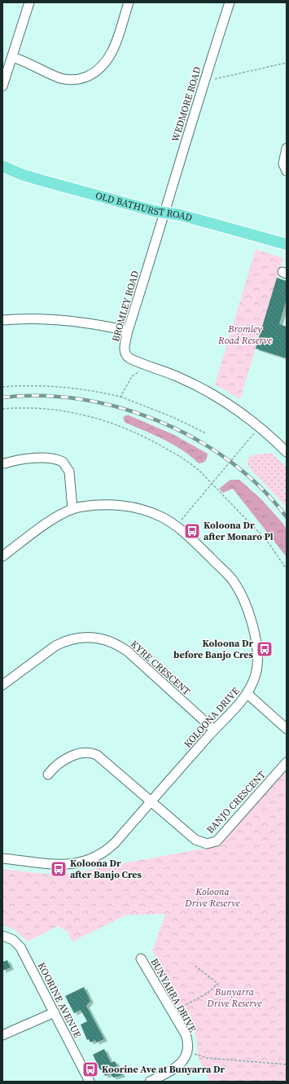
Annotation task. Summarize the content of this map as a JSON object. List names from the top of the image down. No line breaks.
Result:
{"streets":{"main road":["OLD BATHURST ROAD"],"street":["WEDMORE ROAD","BROMLEY ROAD","KYRE CRESCENT","KOLOONA DRIVE","BANJO CRESCENT","BUNYARRA DRIVE","KOORINE AVENUE"]},"crossings":[["WEDMORE ROAD","OLD BATHURST ROAD"],["WEDMORE ROAD","BROMLEY ROAD"],["OLD BATHURST ROAD","BROMLEY ROAD"],["KYRE CRESCENT","KOLOONA DRIVE"],["KOLOONA DRIVE","BANJO CRESCENT"]],"parks":["Bromley Road Reserve","Koloona Drive Reserve","Bunyarra Drive Reserve"],"places":{"bus stop":["Koloona Dr after Monaro Pl","Koloona Dr before Banjo Cres","Koloona Dr after Banjo Cres","Koorine Ave at Bunyarra Dr"]}}
